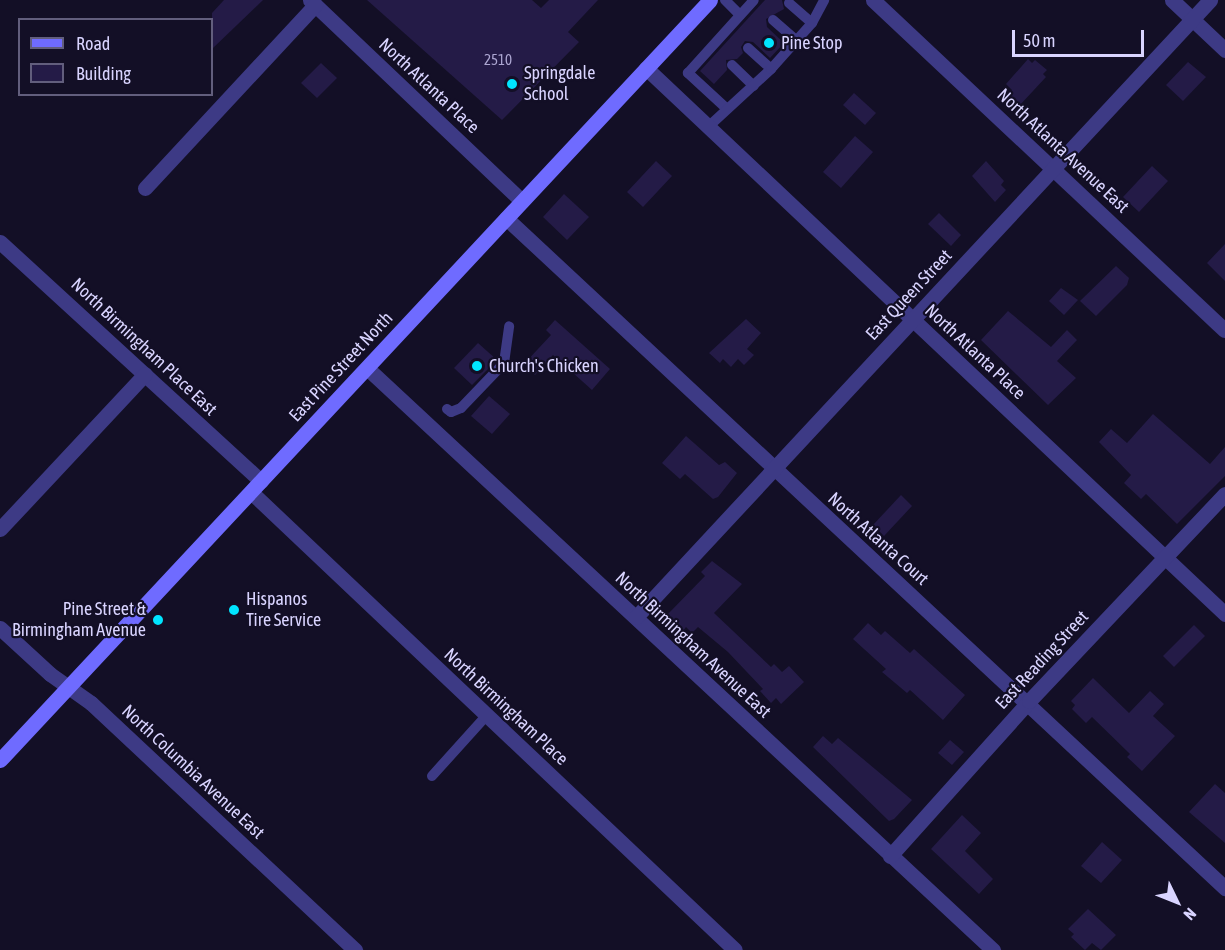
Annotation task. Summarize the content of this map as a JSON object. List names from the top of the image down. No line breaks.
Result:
{"streets":{"main road":["East Pine Street North"],"street":["North Atlanta Place","North Atlanta Avenue East","East Queen Street","North Birmingham Place East","North Atlanta Court","North Birmingham Avenue East","East Reading Street","North Birmingham Place","North Columbia Avenue East"]},"crossings":[["North Atlanta Place","East Queen Street"],["North Atlanta Place","East Pine Street North"],["North Atlanta Place","East Reading Street"],["North Atlanta Avenue East","East Queen Street"],["East Queen Street","North Atlanta Court"],["East Queen Street","North Birmingham Avenue East"],["North Birmingham Place East","East Pine Street North"],["North Birmingham Place East","North Birmingham Place"],["East Pine Street North","North Atlanta Court"],["East Pine Street North","North Birmingham Avenue East"],["East Pine Street North","North Birmingham Place"],["East Pine Street North","North Columbia Avenue East"],["North Atlanta Court","East Reading Street"],["North Birmingham Avenue East","East Reading Street"]],"places":["Pine Stop","Springdale School","Church's Chicken","Hispanos Tire Service","Pine Street & Birmingham Avenue"],"house_numbers":["2510"],"legend":["Road","Building"],"scale_bar":"50 m","north":"bottom right"}
